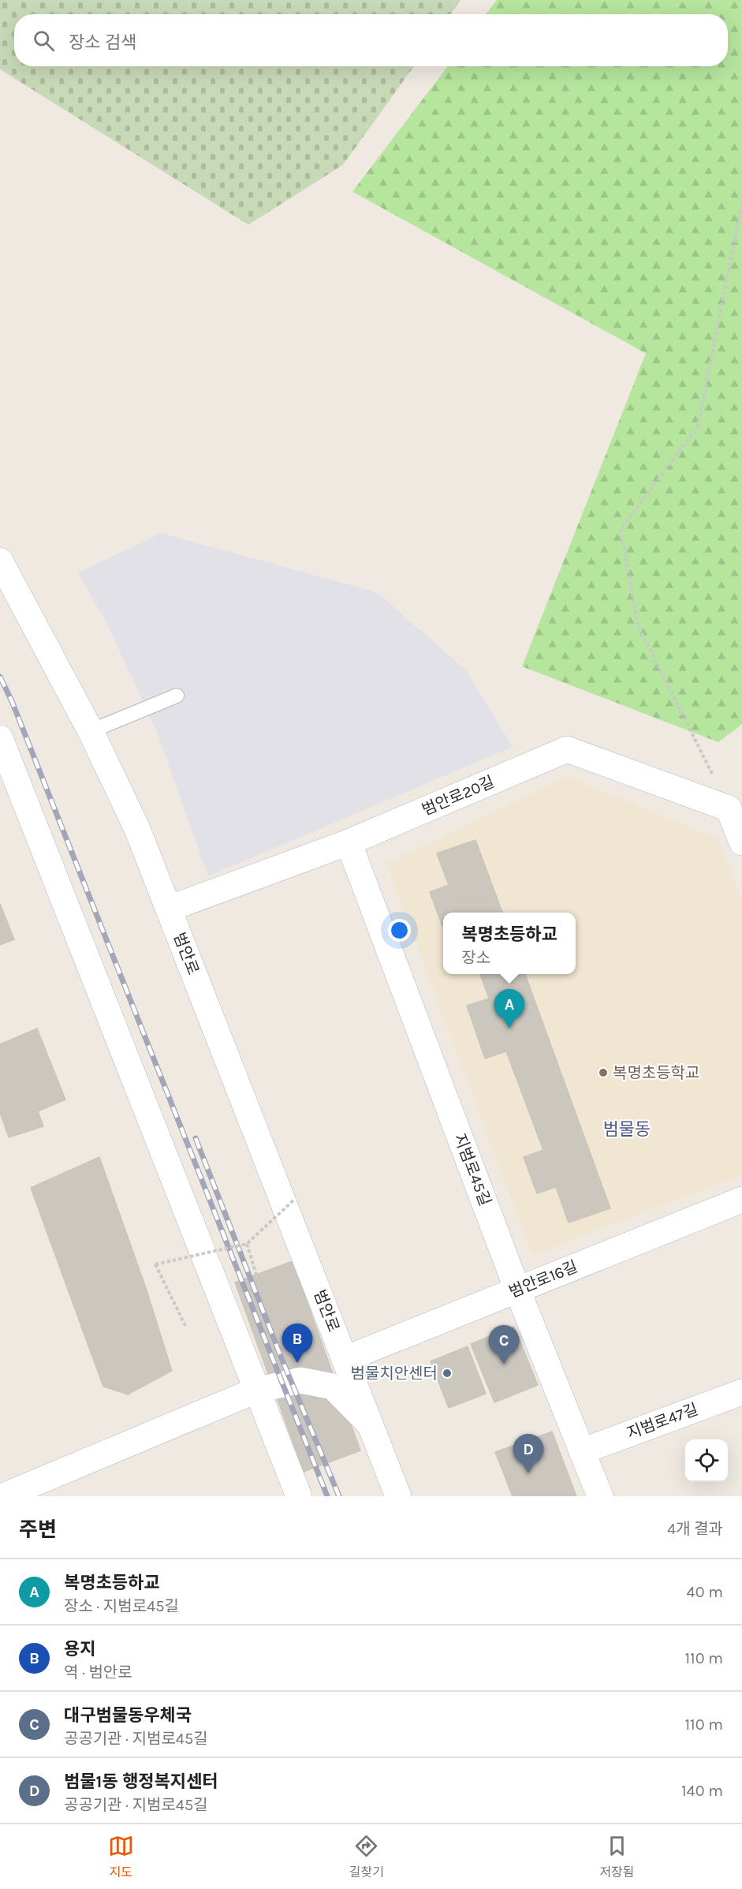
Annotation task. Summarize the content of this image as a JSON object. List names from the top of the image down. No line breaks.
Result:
{"streets":{"street":["범안로20길","범안로","지범로45길","범안로16길","지범로47길"]},"crossings":[["범안로20길","범안로"],["범안로20길","지범로45길"],["범안로","범안로16길"],["지범로45길","범안로16길"],["지범로45길","지범로47길"]],"districts":["범물동"],"places":["복명초등학교","범물치안센터"],"page":{"search":"장소 검색","popup":["복명초등하교","장소"],"pins":["A","B","C","D"],"heading":["주변","4개 결과"],"list":[{"mark":"A","name":"복명초등하교","note":"장소 · 지범로45길","value":"40 m"},{"mark":"B","name":"용지","note":"역 · 범안로","value":"110 m"},{"mark":"C","name":"대구범물동우체국","note":"공공기관 · 지범로45길","value":"110 m"},{"mark":"D","name":"범물1동 행정복지센터","note":"공공기관 · 지범로45길","value":"140 m"}],"nav":["지도","길찾기","저장됨"]}}
